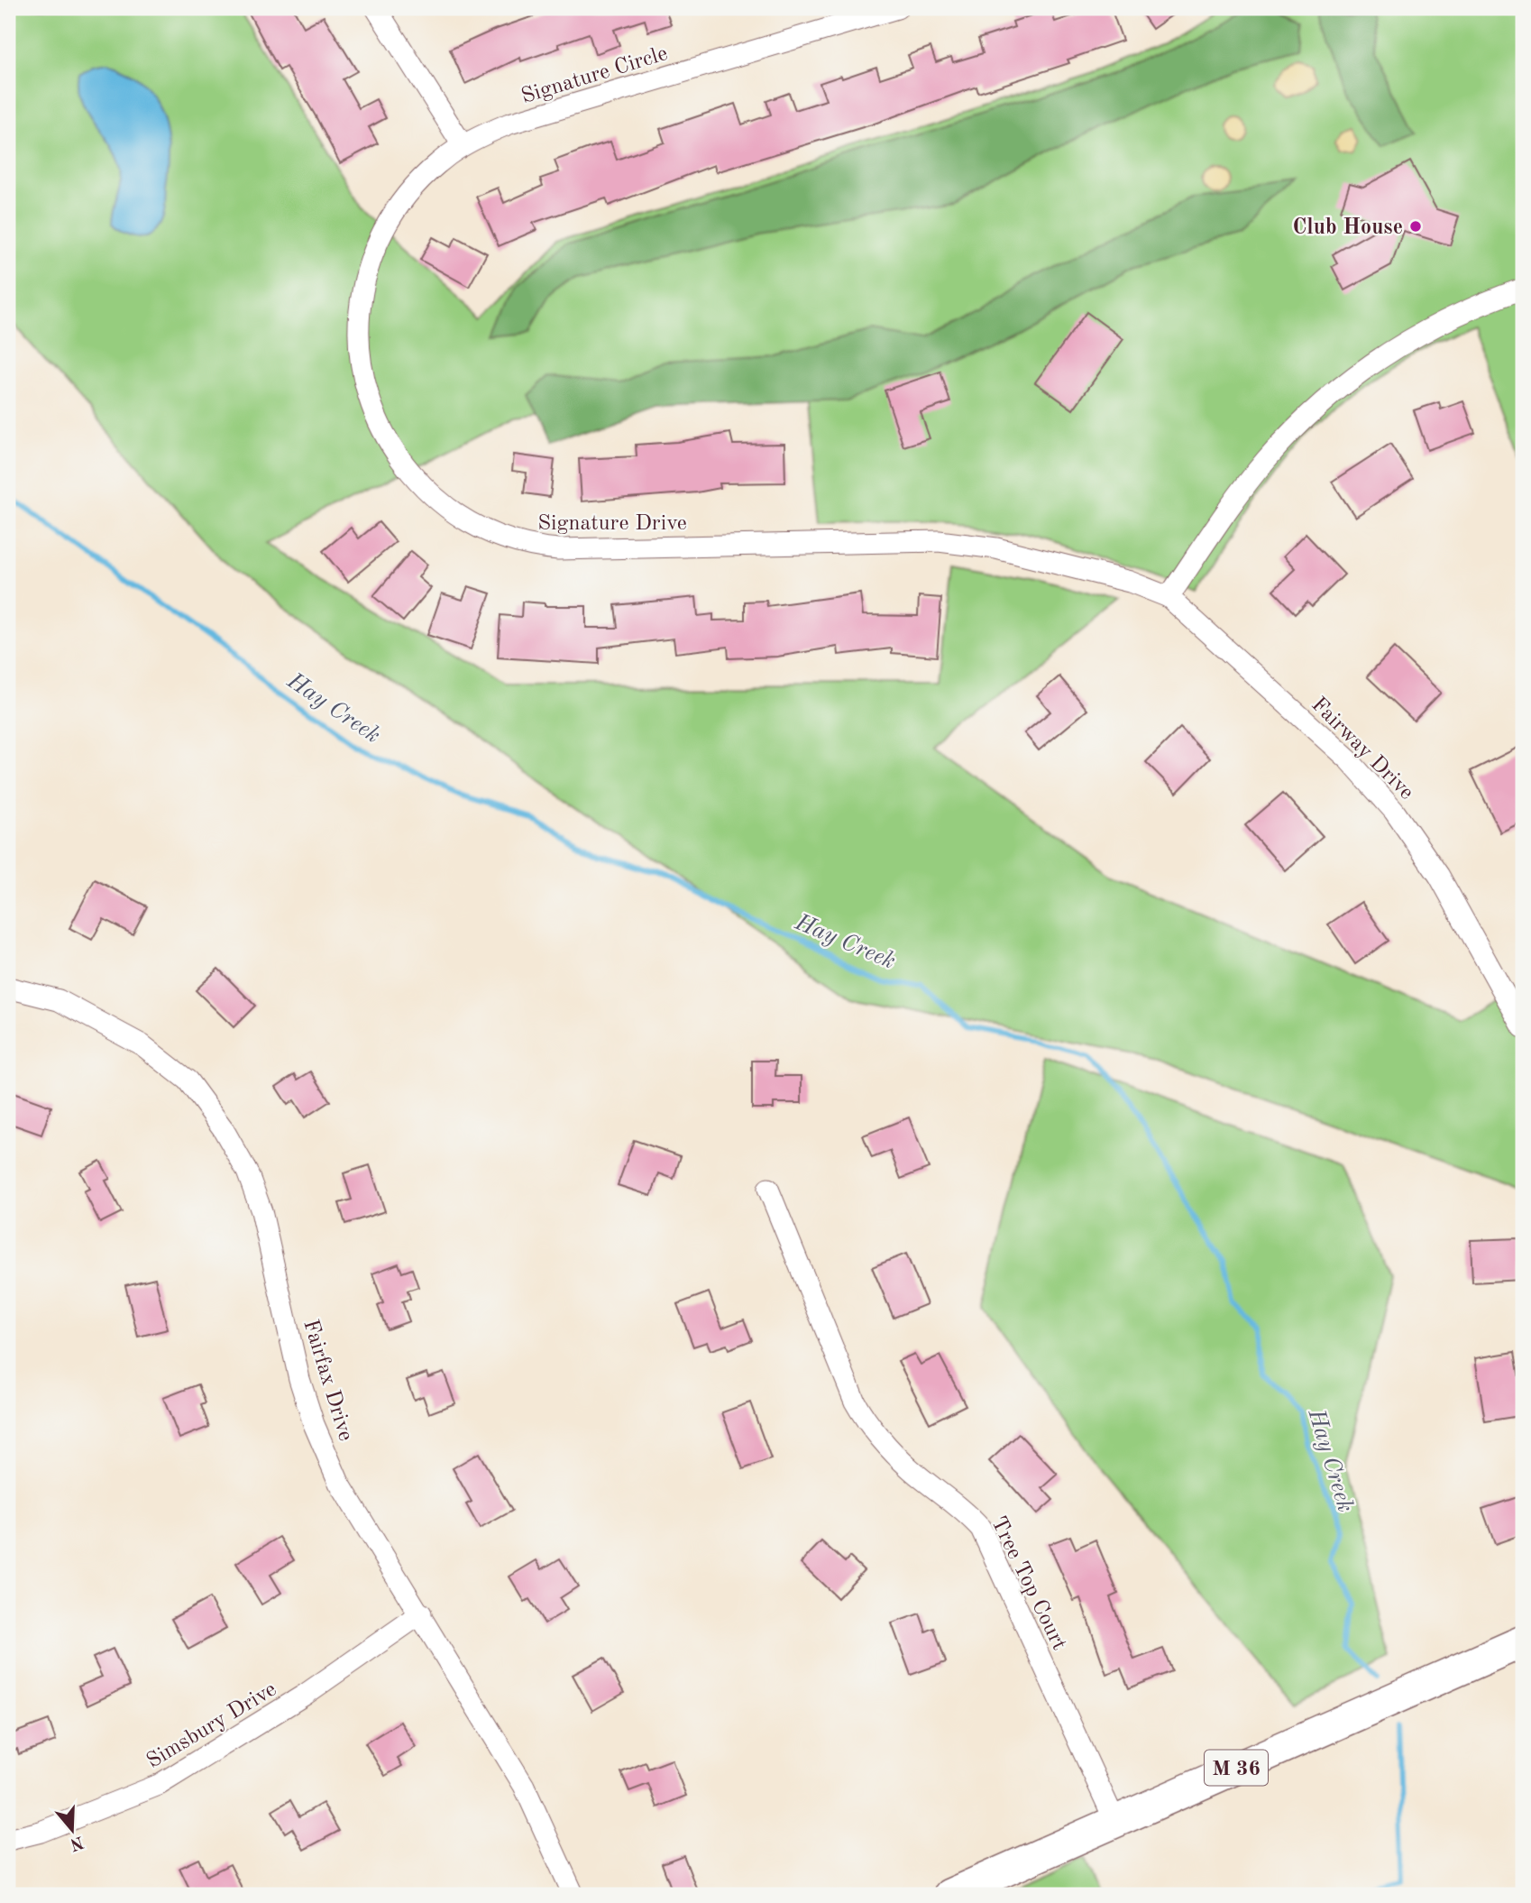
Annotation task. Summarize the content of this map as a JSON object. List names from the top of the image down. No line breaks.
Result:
{"streets":{"main road":["M 36"],"street":["Signature Circle","Signature Drive","Fairway Drive","Fairfax Drive","Tree Top Court","Simsbury Drive"]},"crossings":[["Signature Circle","Signature Drive"],["Signature Drive","Fairway Drive"],["Fairfax Drive","Simsbury Drive"],["Tree Top Court","M 36"]],"water":["Hay Creek"],"places":["Club House"],"north":"bottom"}
